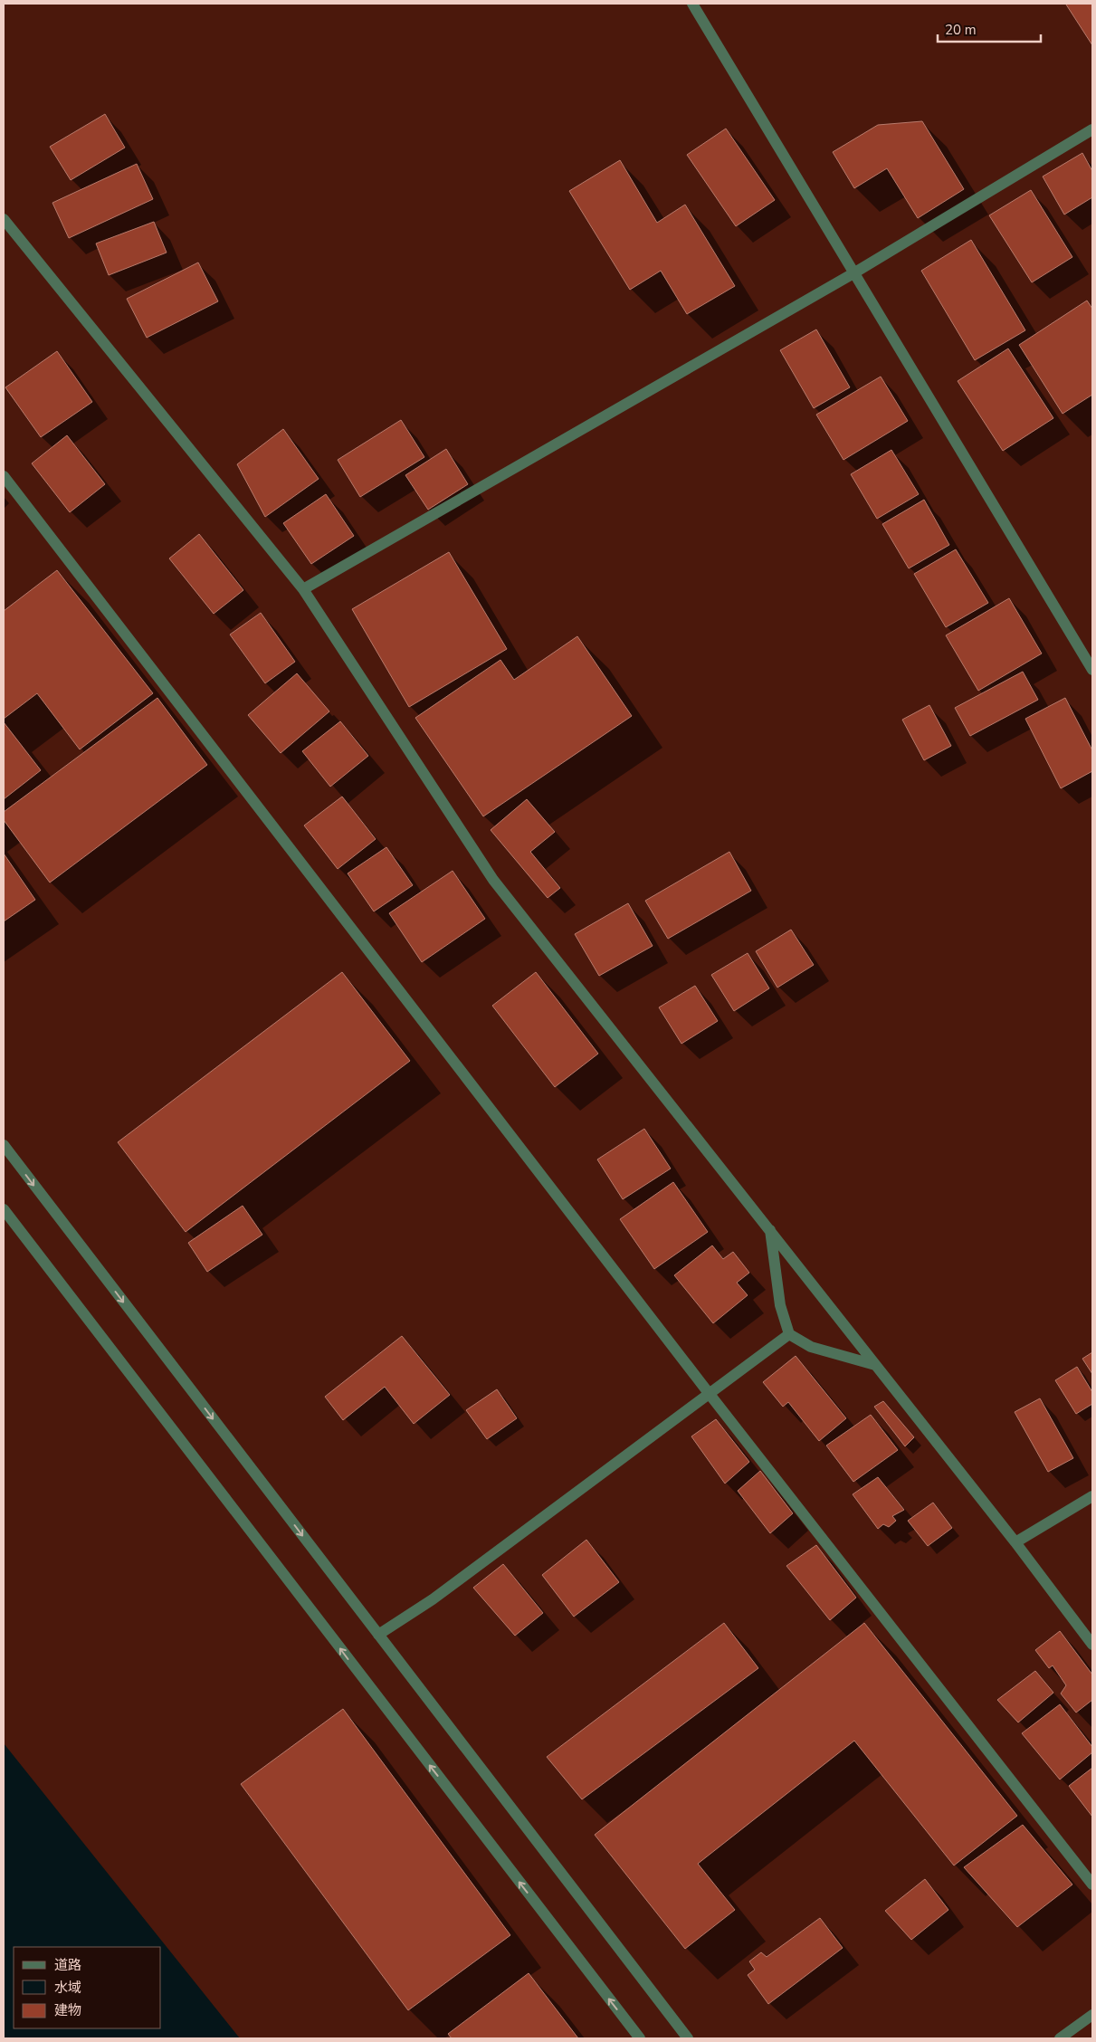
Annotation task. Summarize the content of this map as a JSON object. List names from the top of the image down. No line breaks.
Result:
{"legend":["道路","水域","建物"],"scale_bar":"20 m"}
